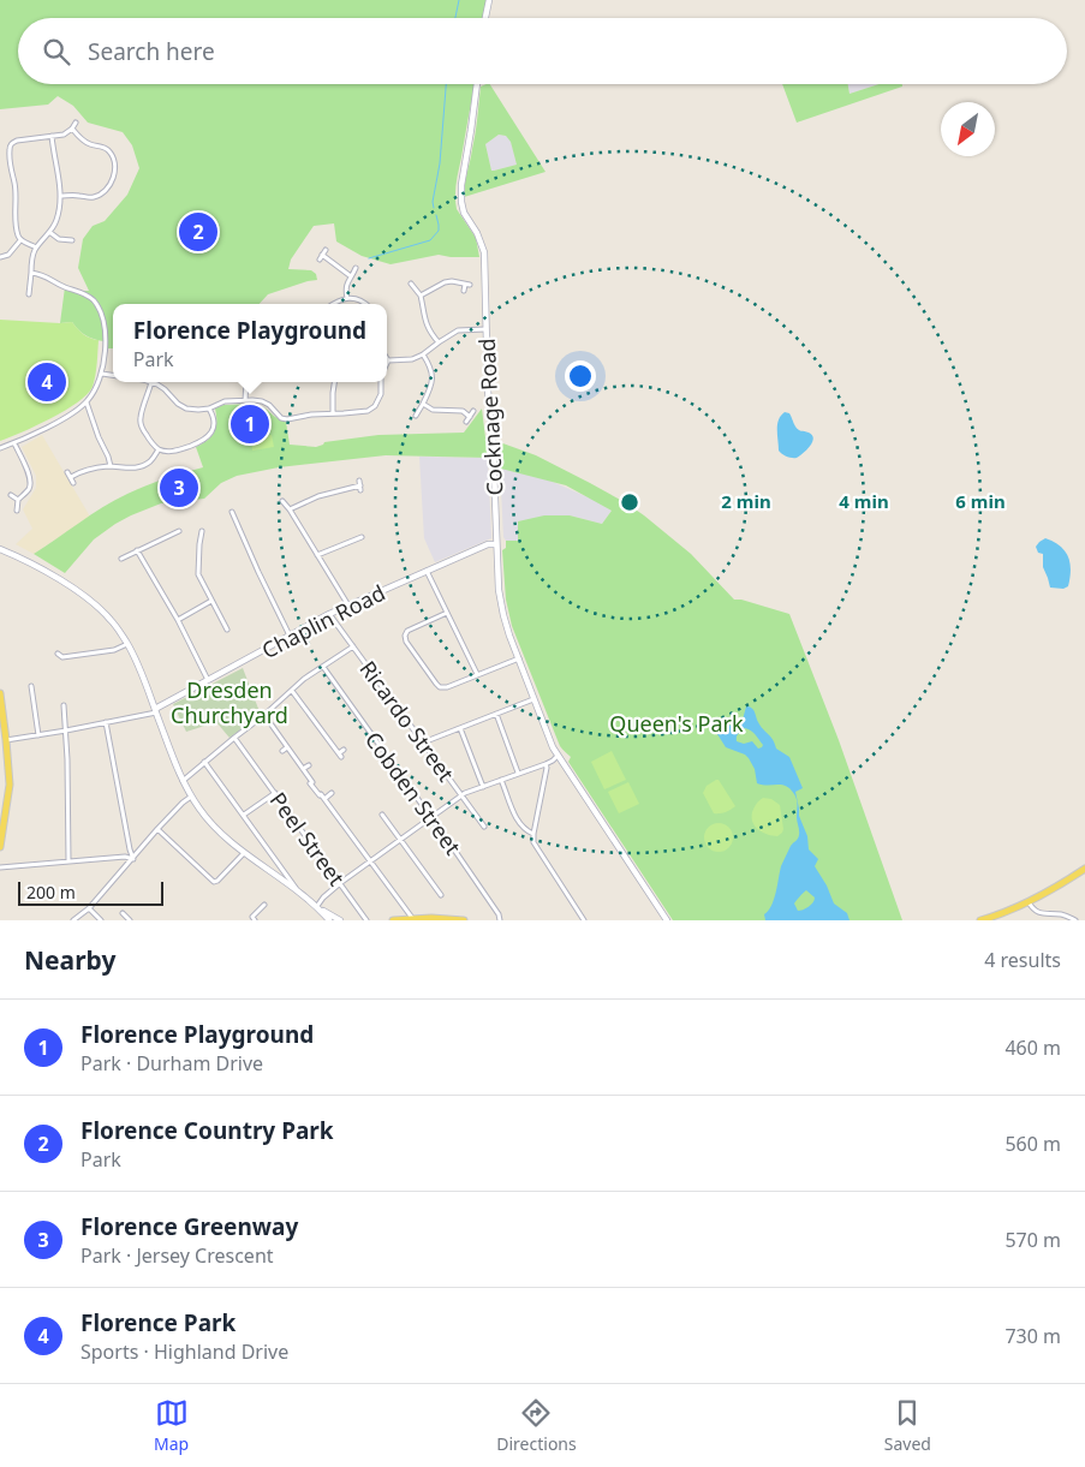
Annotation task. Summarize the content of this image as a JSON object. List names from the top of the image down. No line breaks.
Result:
{"streets":{"street":["Cocknage Road","Chaplin Road","Ricardo Street","Cobden Street","Peel Street"]},"crossings":[["Cocknage Road","Chaplin Road"],["Chaplin Road","Ricardo Street"]],"parks":["Dresden Churchyard","Queen's Park"],"scale_bar":"200 m","north":"bottom left","page":{"search":"Search here","pins":["2","4","1","3"],"popup":["Florence Playground","Park"],"scale":"200 m","heading":["Nearby","4 results"],"list":[{"mark":"1","name":"Florence Playground","note":"Park · Durham Drive","value":"460 m"},{"mark":"2","name":"Florence Country Park","note":"Park","value":"560 m"},{"mark":"3","name":"Florence Greenway","note":"Park · Jersey Crescent","value":"570 m"},{"mark":"4","name":"Florence Park","note":"Sports · Highland Drive","value":"730 m"}],"nav":["Map","Directions","Saved"]},"rings":["2 min","4 min","6 min"]}
